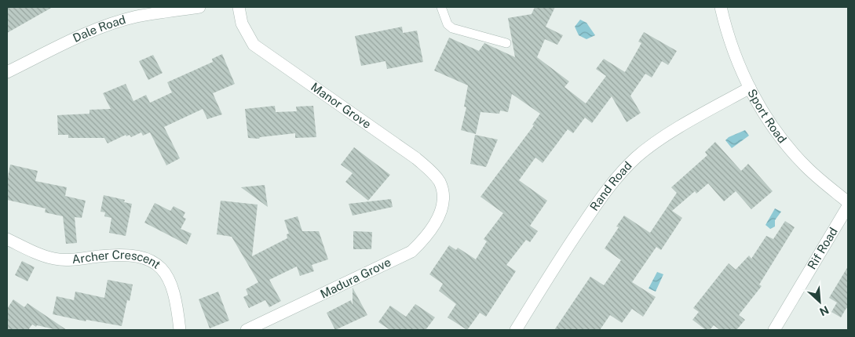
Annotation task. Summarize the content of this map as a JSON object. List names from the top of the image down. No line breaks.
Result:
{"streets":{"street":["Dale Road","Manor Grove","Sport Road","Rand Road","Rif Road","Archer Crescent","Madura Grove"]},"crossings":[["Manor Grove","Madura Grove"],["Sport Road","Rand Road"]],"north":"bottom right"}
